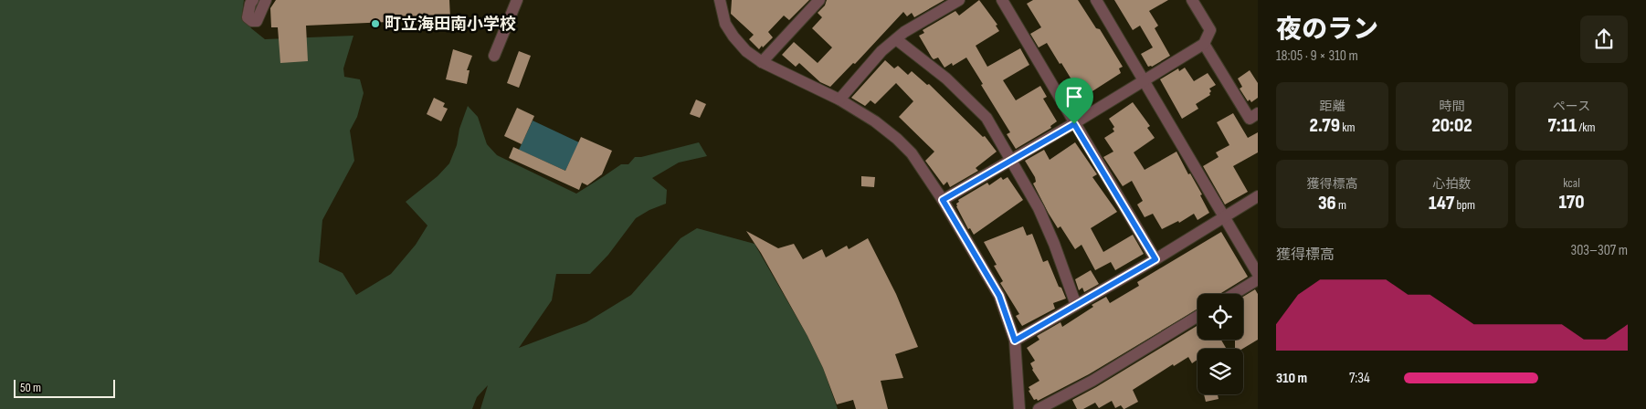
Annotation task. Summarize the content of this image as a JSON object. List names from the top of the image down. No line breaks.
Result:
{"places":["町立海田南小学校"],"scale_bar":"50 m","page":{"heading":["夜のラン","18:05 · 9 × 310 m"],"stats":[["距離","2.79 km"],["時間","20:02"],["ペース","7:11 /km"],["獲得標高","36 m"],["心拍数","147 bpm"],["kcal","170"]],"chart":["獲得標高","303–307 m"],"list":[{"name":"310 m","note":"7:34"}],"scale":"50 m"}}
